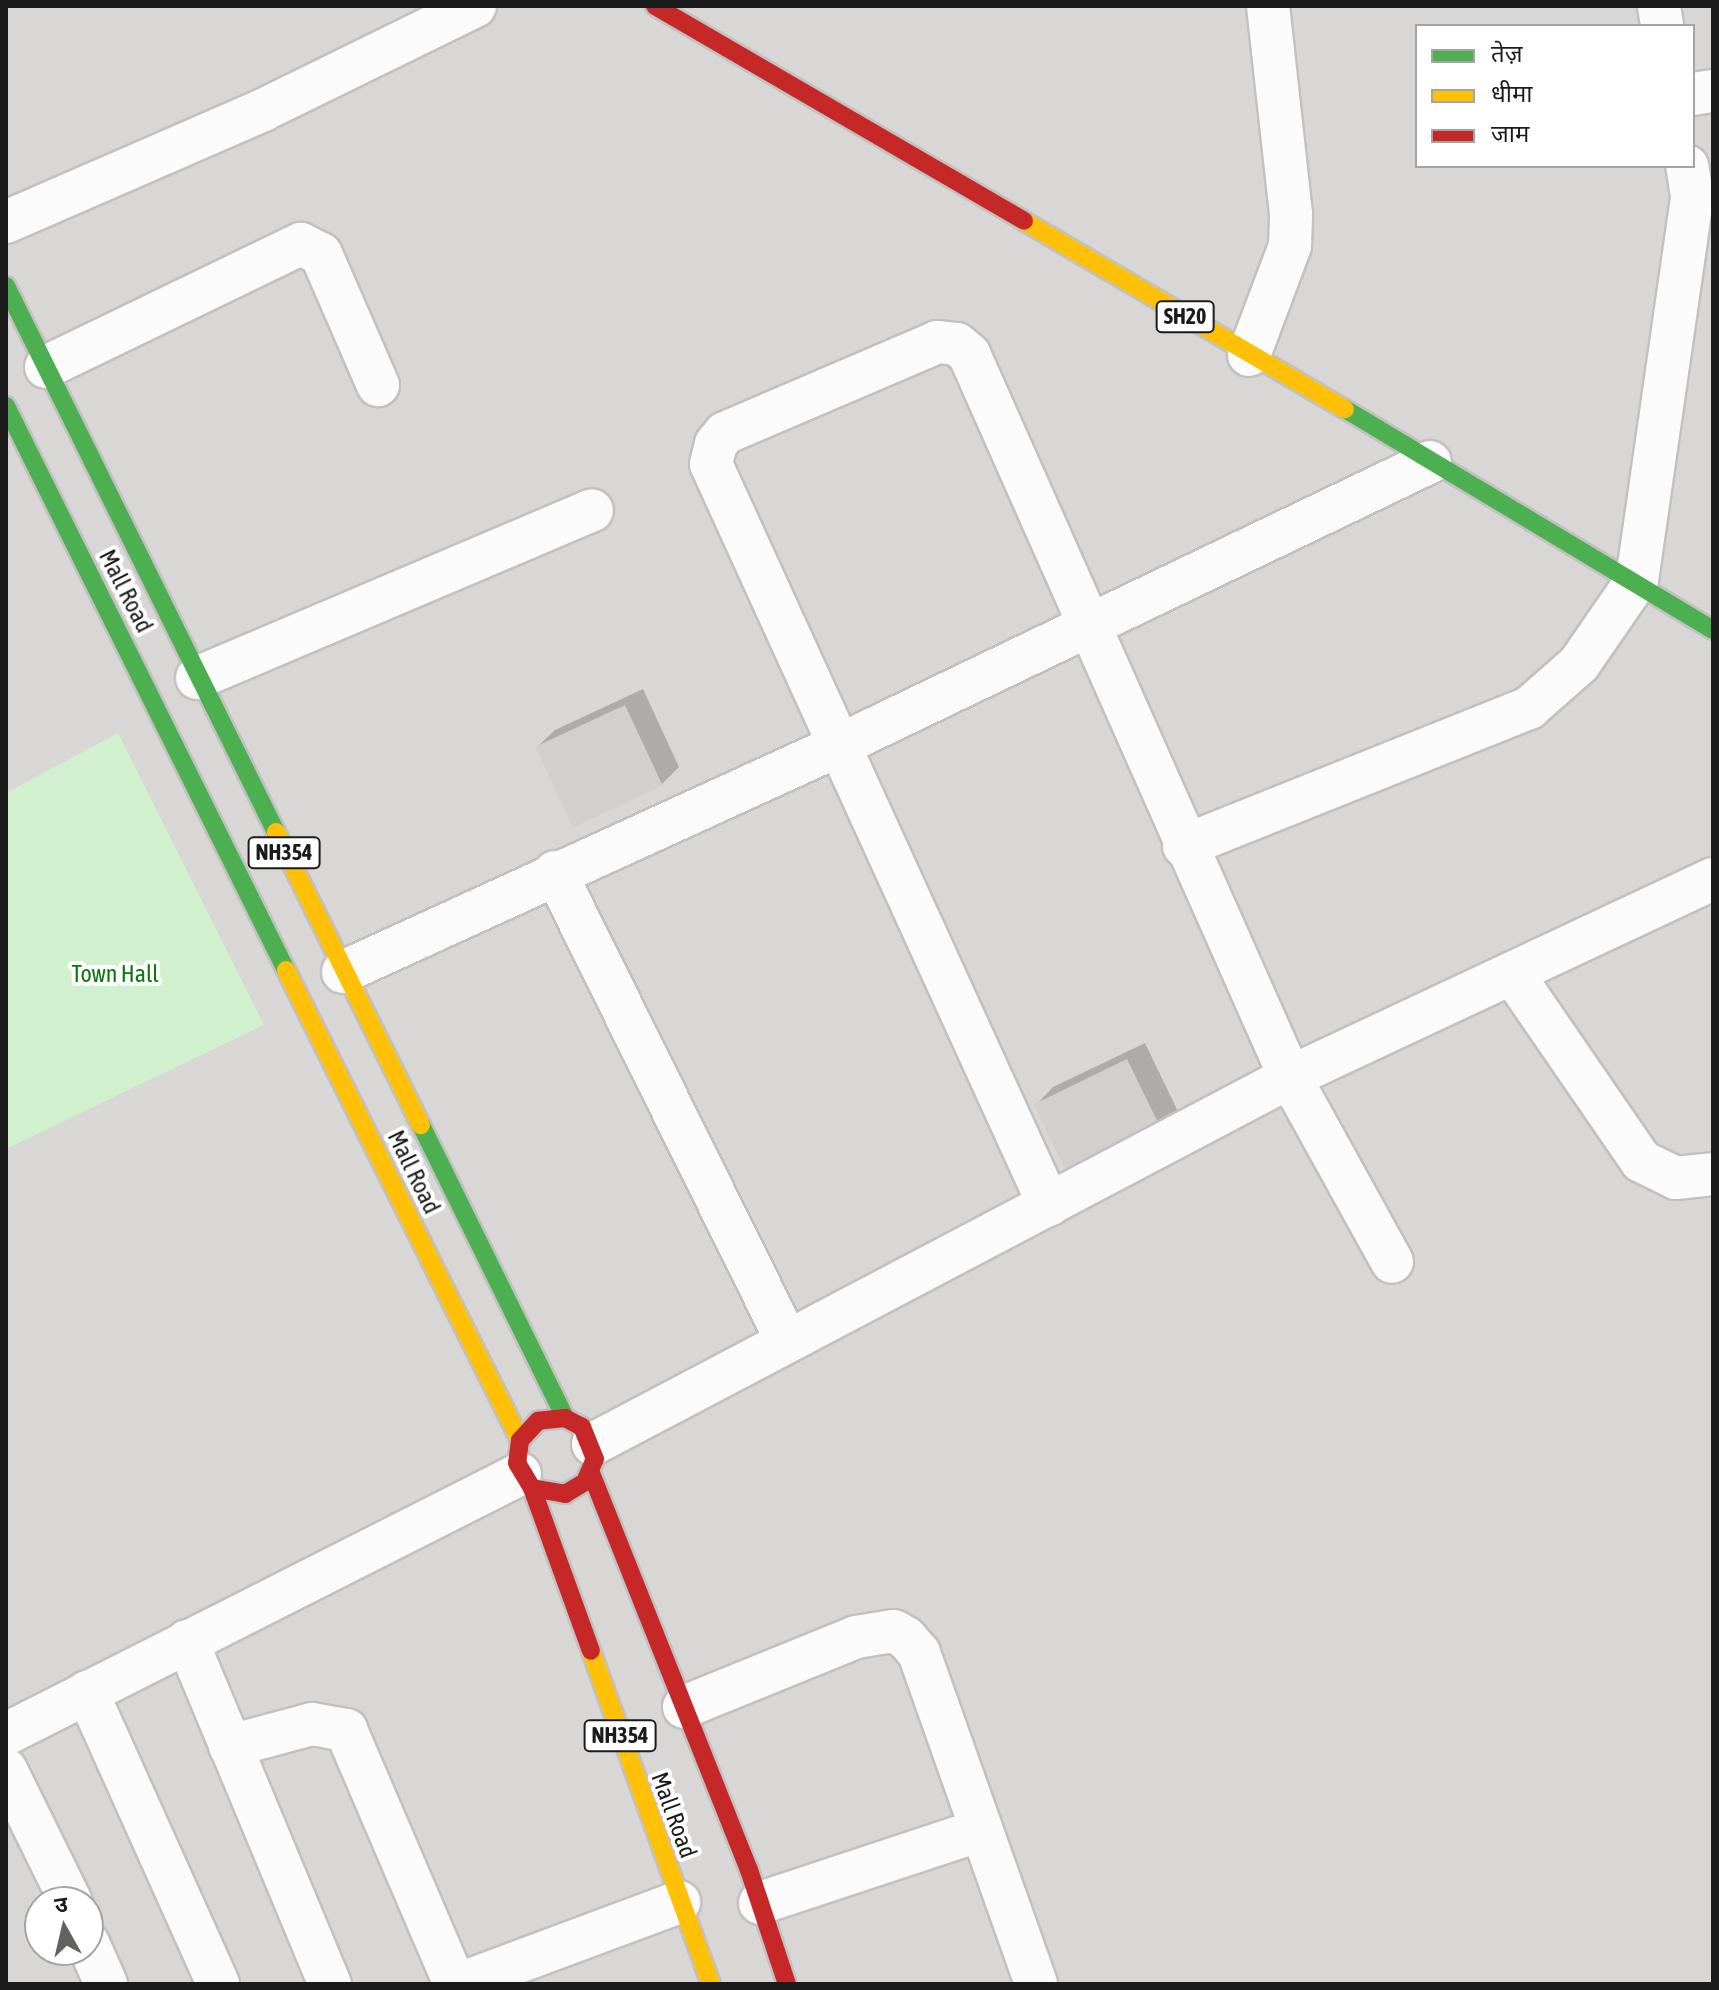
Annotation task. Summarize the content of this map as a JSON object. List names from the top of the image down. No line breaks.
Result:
{"streets":{"main road":["SH20","Mall Road","NH354"]},"parks":["Town Hall"],"legend":["तेज़","धीमा","जाम"],"north":"top"}
